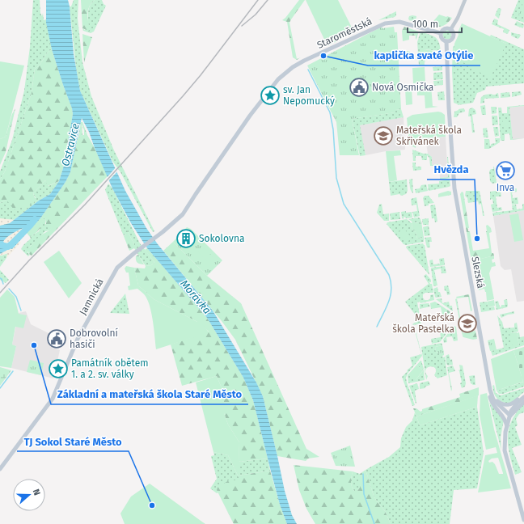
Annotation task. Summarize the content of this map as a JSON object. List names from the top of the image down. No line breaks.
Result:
{"streets":{"main road":["Staroměstská","Slezská","Jamnická"]},"crossings":[["Staroměstská","Slezská"],["Staroměstská","Jamnická"]],"water":["Ostravice","Morávka"],"places":{"other":["kaplička svaté Otýlie","Hvězda","Základní a mateřská škola Staré Město","TJ Sokol Staré Město"],"public building":["Nová Osmička","Dobrovolní hasiči"],"place":["sv. Jan Nepomucký","Památník obětem 1. a 2. sv. války"],"school or university":["Mateřská škola Skřivánek","Mateřská škola Pastelka"],"supermarket":["Inva"],"building":["Sokolovna"]},"scale_bar":"100 m","north":"right"}
